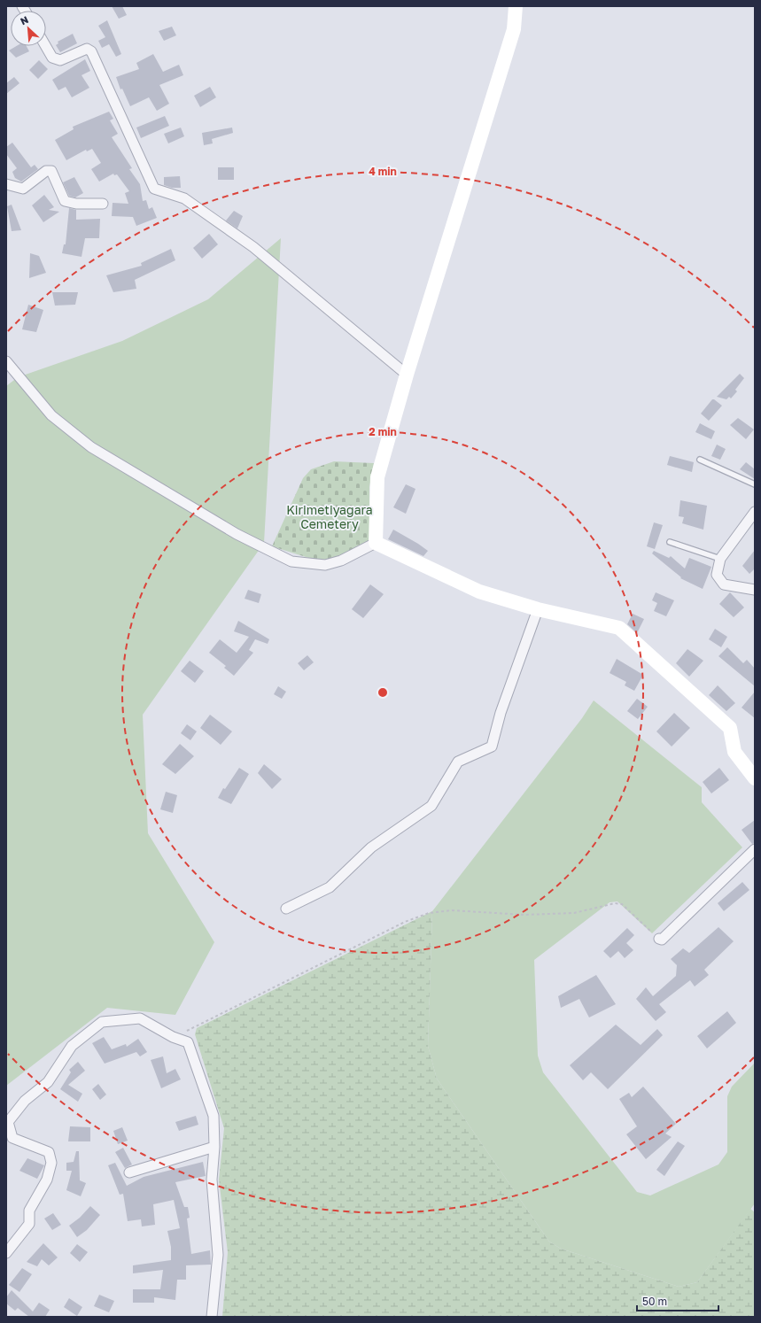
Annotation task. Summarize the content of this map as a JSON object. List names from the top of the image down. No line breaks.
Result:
{"parks":["Kirimetiyagara Cemetery"],"scale_bar":"50 m","north":"top left","rings":["4 min","2 min"]}
